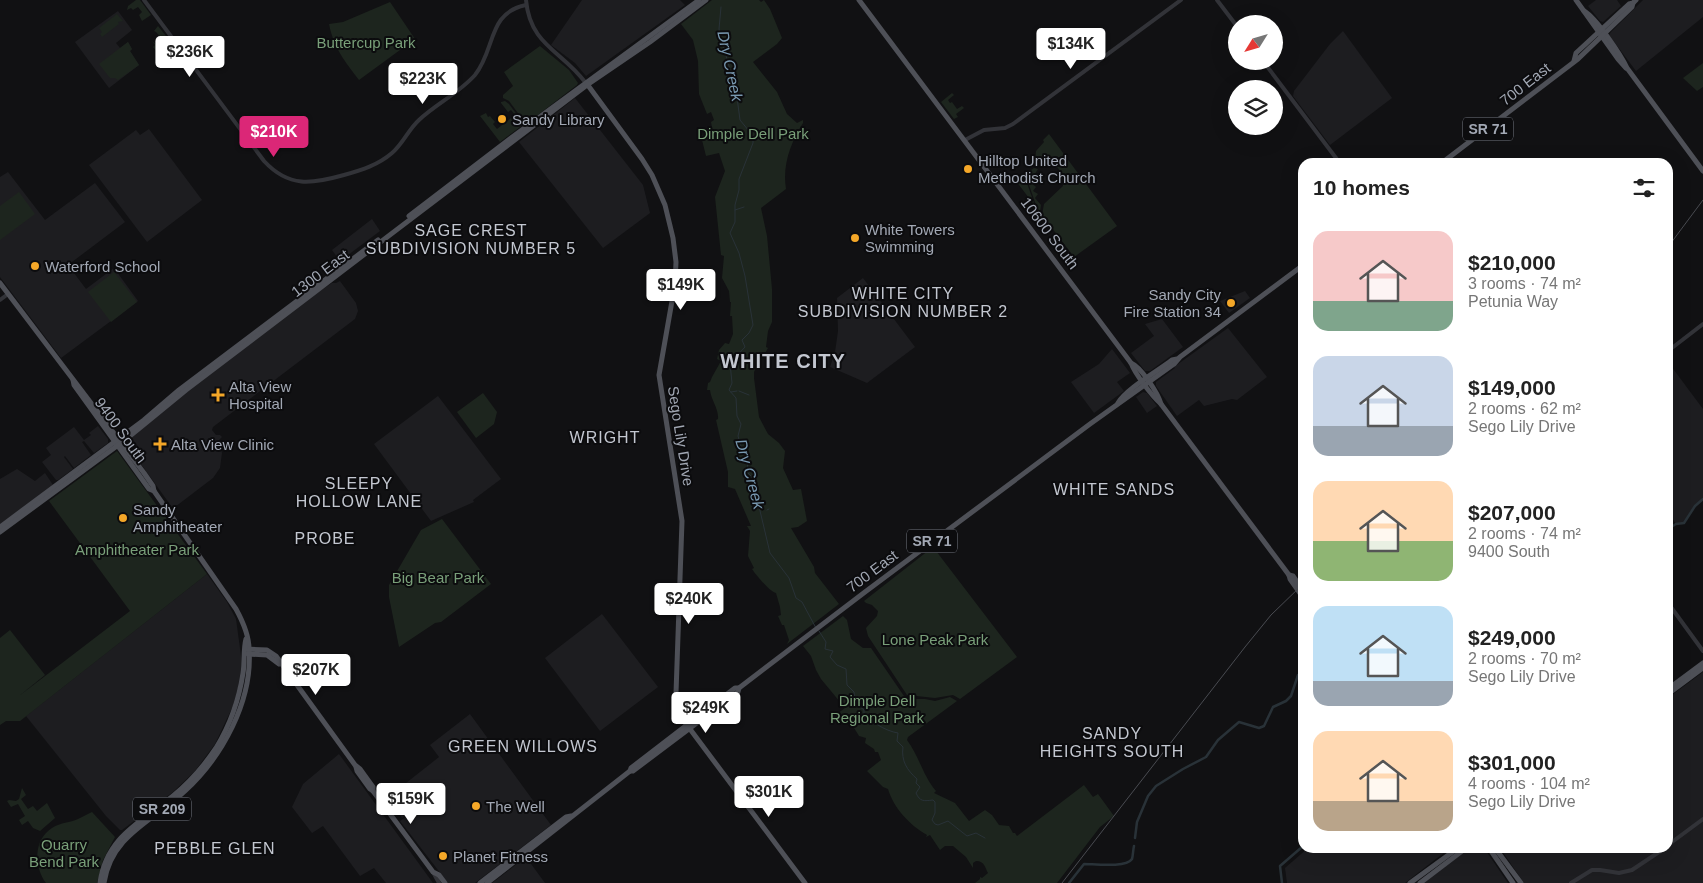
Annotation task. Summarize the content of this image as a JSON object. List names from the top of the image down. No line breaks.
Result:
{"streets":{"main road":["700 East","SR 71","10600 South","1300 East","9400 South","Sego Lily Drive","SR 209"]},"crossings":[["700 East","10600 South"],["700 East","Sego Lily Drive"],["1300 East","9400 South"],["1300 East","Sego Lily Drive"],["9400 South","SR 209"]],"districts":["SAGE CREST SUBDIVISION NUMBER 5","WHITE CITY SUBDIVISION NUMBER 2","WHITE CITY","WRIGHT","SLEEPY HOLLOW LANE","WHITE SANDS","PROBE","SANDY HEIGHTS SOUTH","GREEN WILLOWS","PEBBLE GLEN"],"water":["Dry Creek"],"parks":["Buttercup Park","Dimple Dell Park","Amphitheater Park","Big Bear Park","Lone Peak Park","Dimple Dell Regional Park","Quarry Bend Park"],"places":{"other":["Sandy Library","Hilltop United Methodist Church","White Towers Swimming","Waterford School","Sandy City Fire Station 34","Sandy Amphitheater","The Well","Planet Fitness"],"health":["Alta View Hospital","Alta View Clinic"]},"north":"bottom left","page":{"price":["$134K","$236K","$223K","$210K","$149K","$240K","$207K","$249K","$301K","$159K"],"heading":"10 homes","list":[{"name":"$210,000","note":"3 rooms · 74 m² · Petunia Way"},{"name":"$149,000","note":"2 rooms · 62 m² · Sego Lily Drive"},{"name":"$207,000","note":"2 rooms · 74 m² · 9400 South"},{"name":"$249,000","note":"2 rooms · 70 m² · Sego Lily Drive"},{"name":"$301,000","note":"4 rooms · 104 m² · Sego Lily Drive"}]}}
